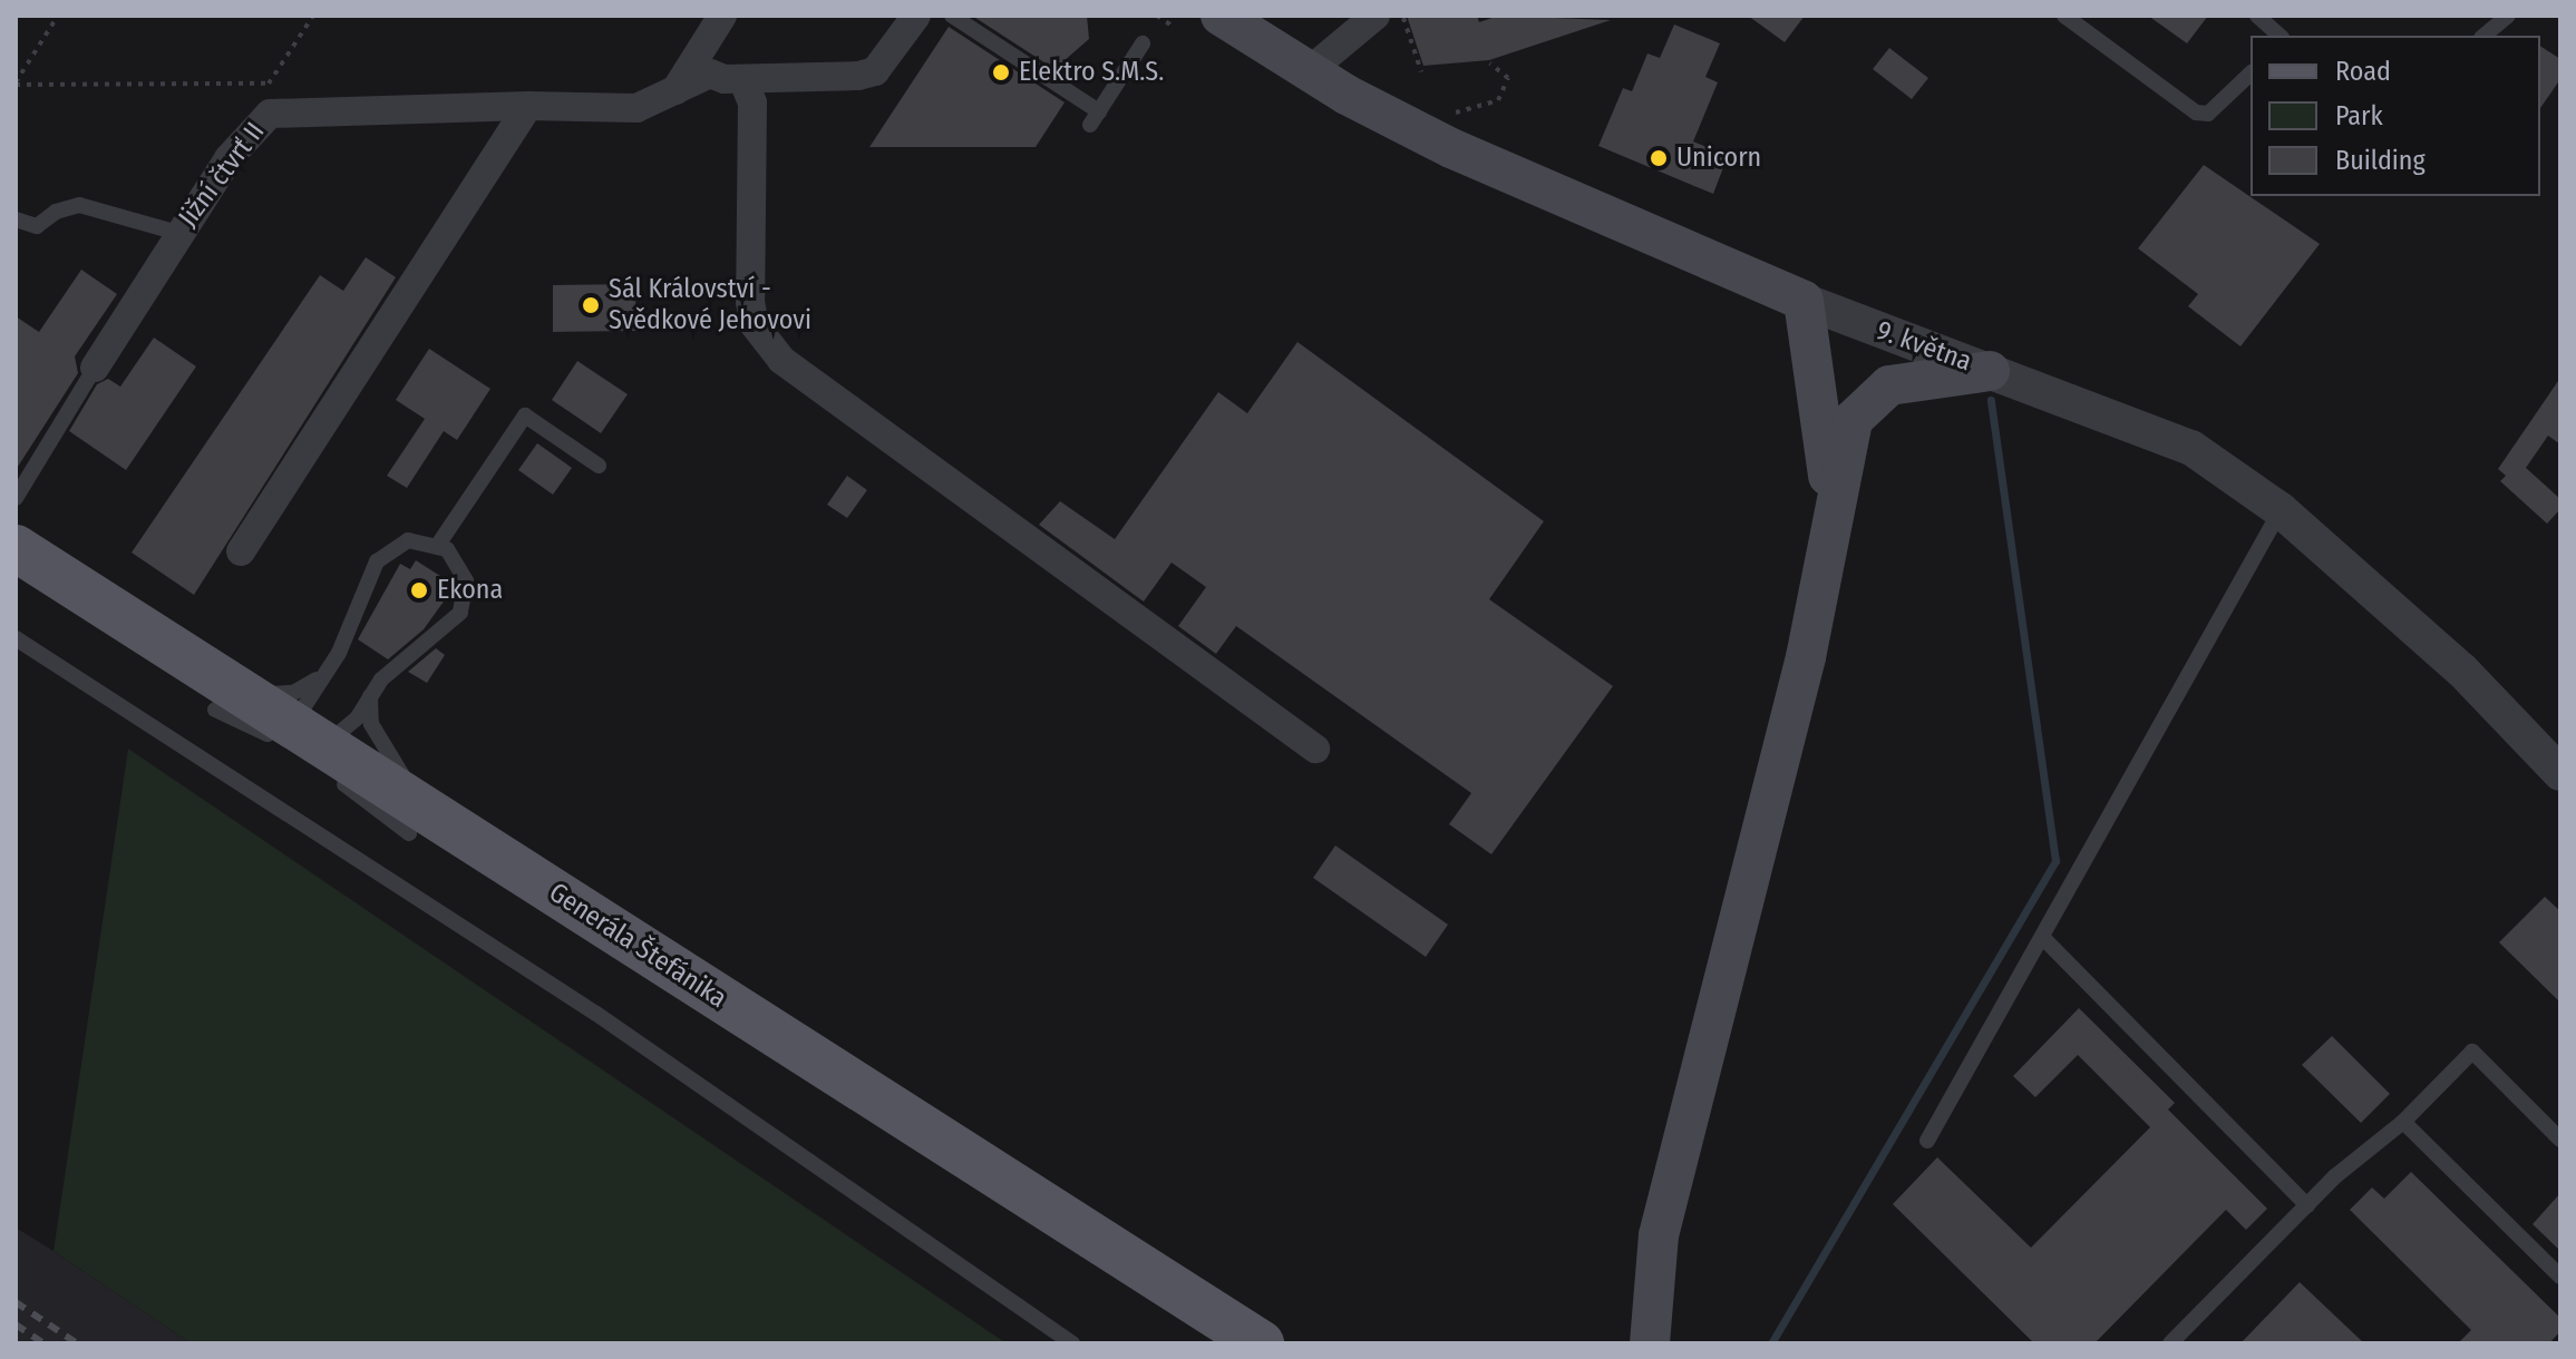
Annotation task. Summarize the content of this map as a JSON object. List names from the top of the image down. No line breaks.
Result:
{"streets":{"main road":["9. května","Generála Štefánika"],"street":["Jižní čtvrť II"]},"places":["Elektro S.M.S.","Unicorn","Sál Království - Svědkové Jehovovi","Ekona"],"legend":["Road","Park","Building"]}
